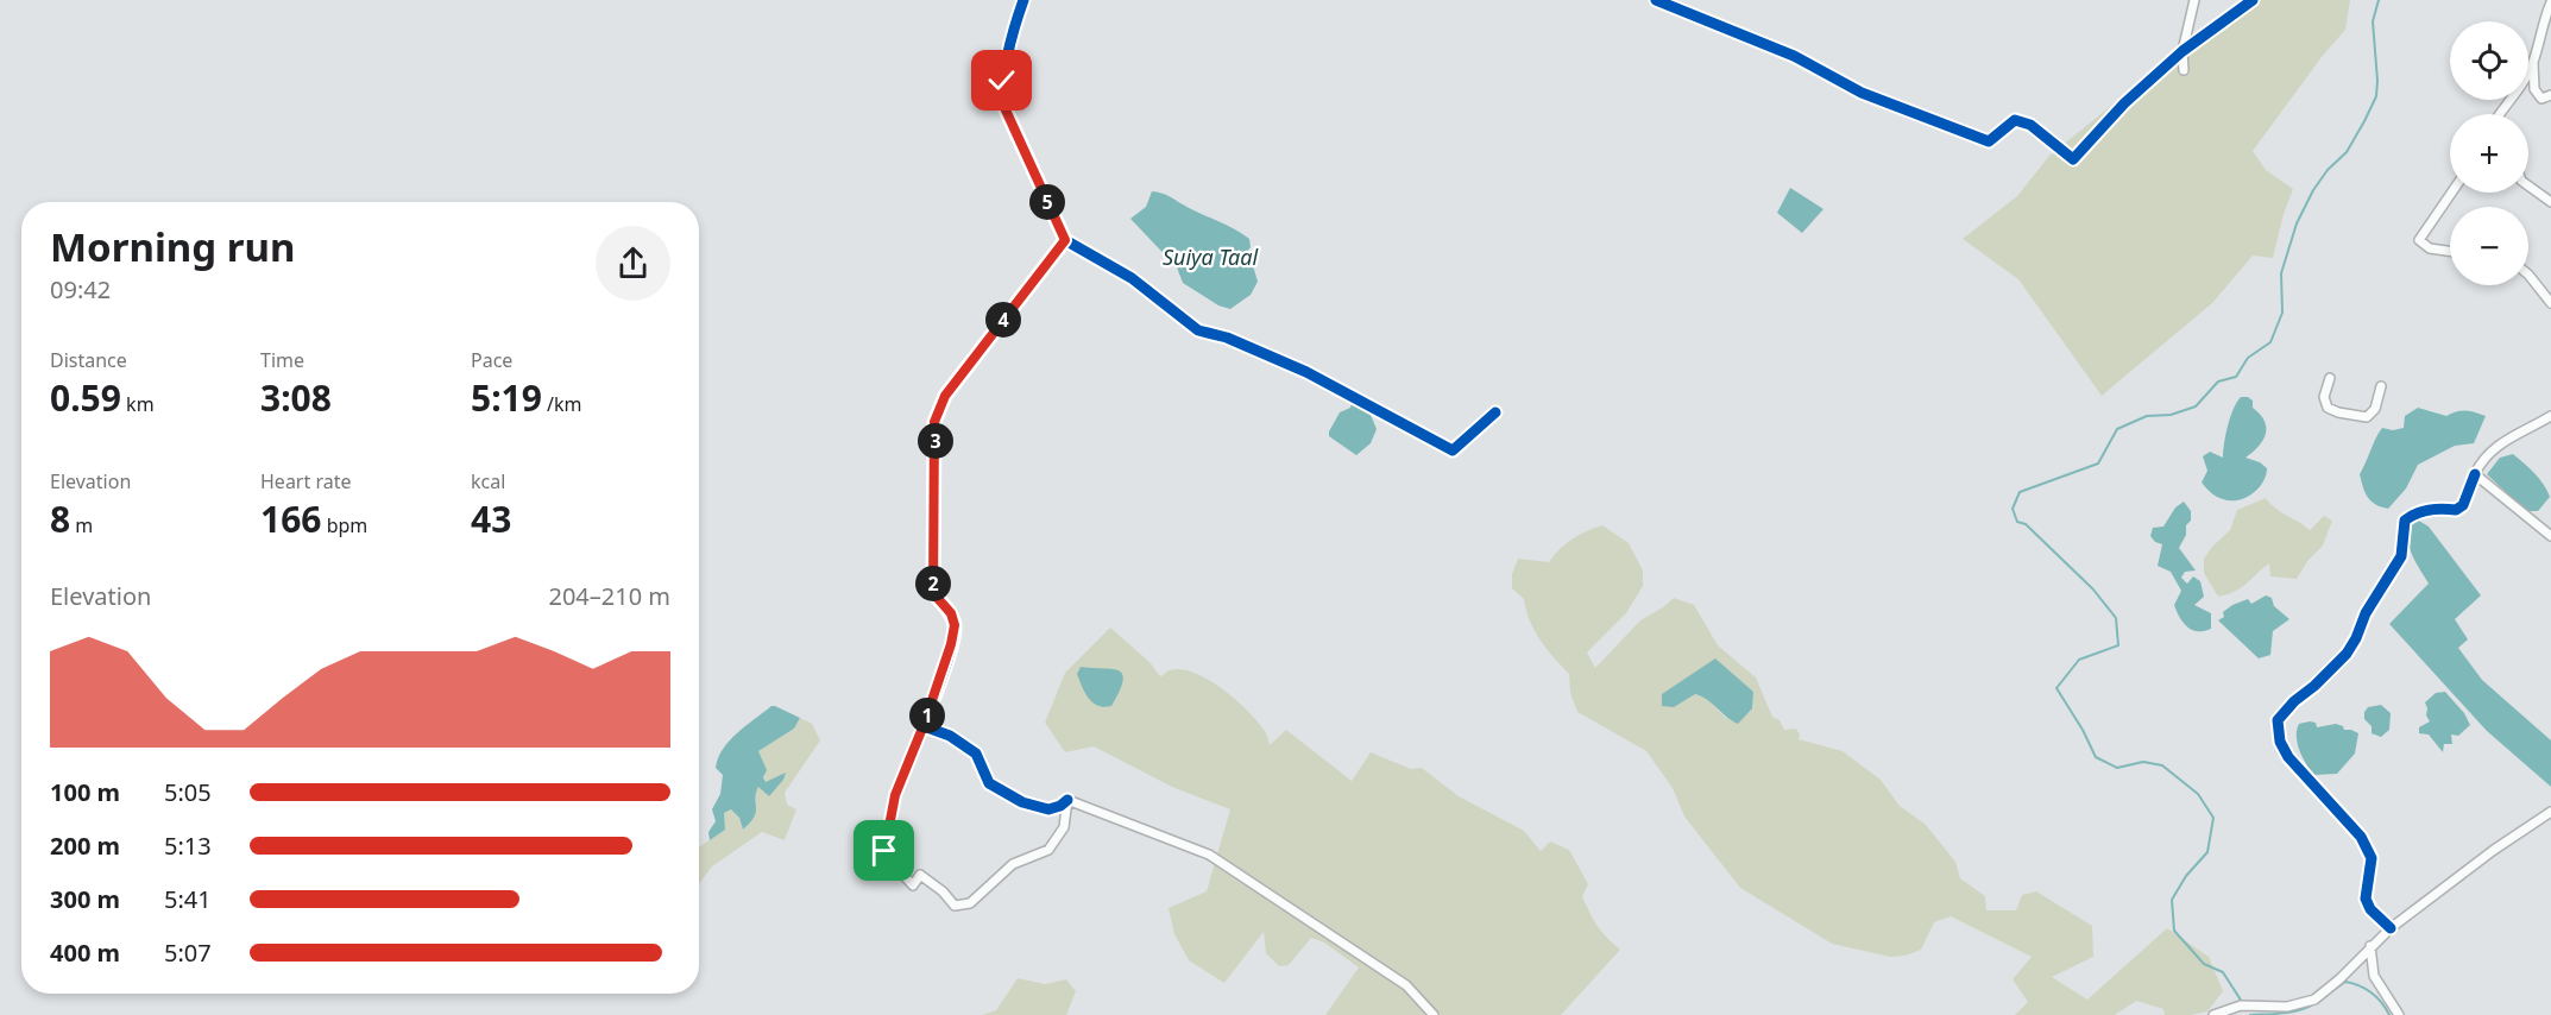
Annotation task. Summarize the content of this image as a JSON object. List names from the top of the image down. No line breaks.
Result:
{"water":["Suiya Taal"],"page":{"map_buttons":["+","−"],"pins":["5","4","3","2","1"],"heading":["Morning run","09:42"],"stats":[["Distance","0.59 km"],["Time","3:08"],["Pace","5:19 /km"],["Elevation","8 m"],["Heart rate","166 bpm"],["kcal","43"]],"chart":["Elevation","204–210 m"],"list":[{"name":"100 m","note":"5:05"},{"name":"200 m","note":"5:13"},{"name":"300 m","note":"5:41"},{"name":"400 m","note":"5:07"}]}}
